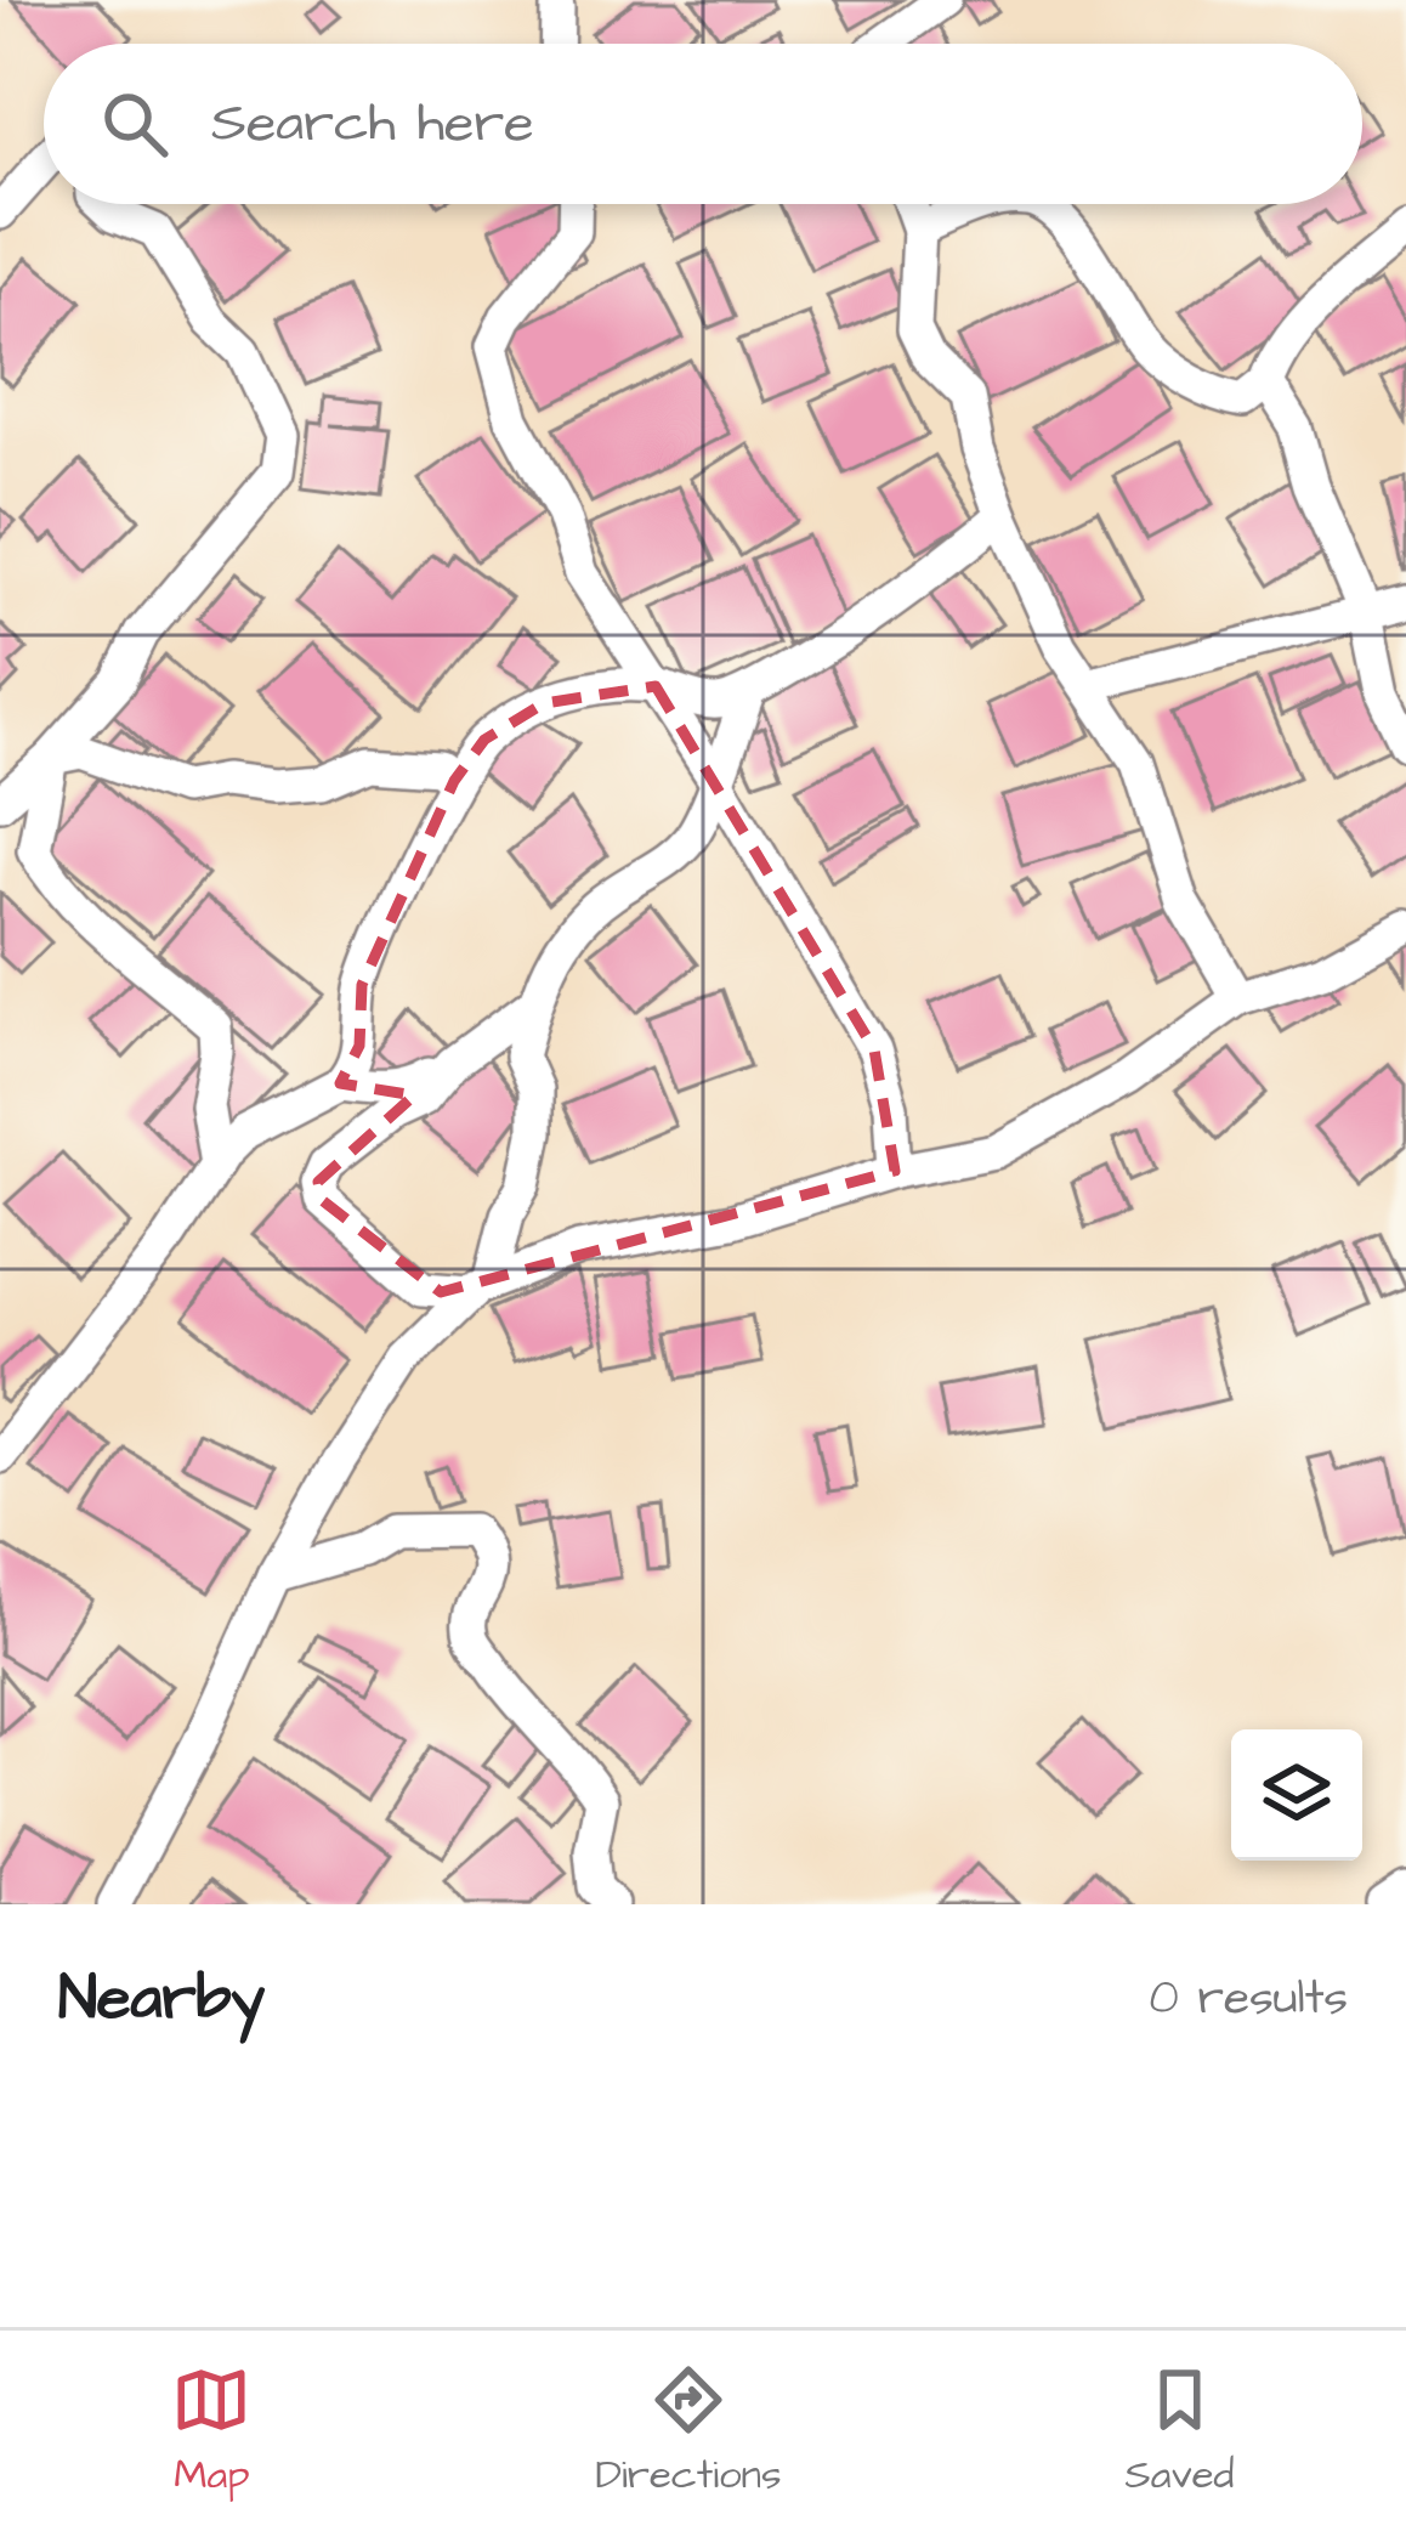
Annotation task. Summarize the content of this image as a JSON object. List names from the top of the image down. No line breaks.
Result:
{"page":{"search":"Search here","heading":["Nearby","0 results"],"nav":["Map","Directions","Saved"]}}
